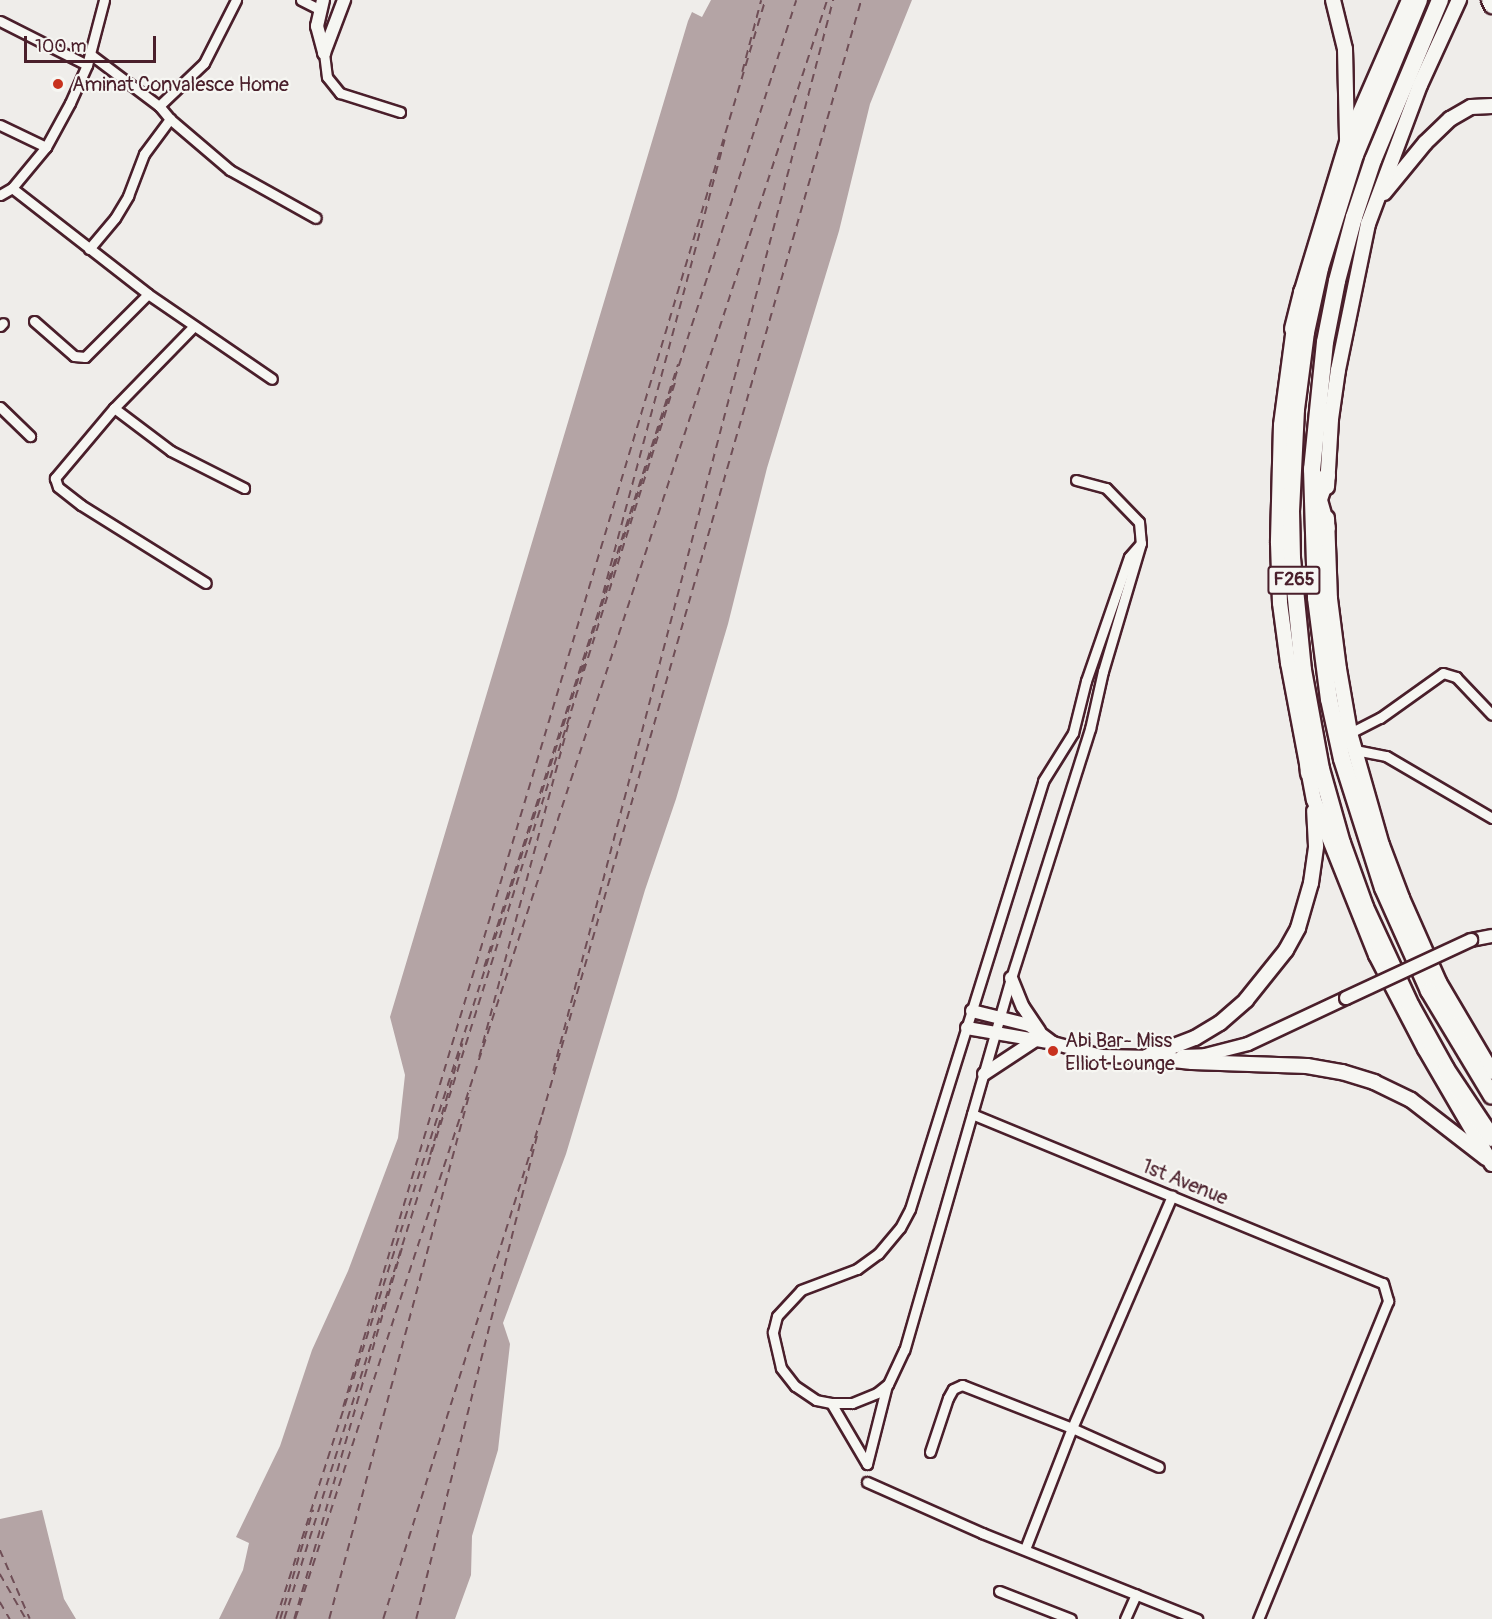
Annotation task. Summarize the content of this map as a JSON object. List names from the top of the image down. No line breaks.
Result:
{"streets":{"highway":["F265"],"street":["1st Avenue"]},"places":["Aminat Convalesce Home","Abi Bar- Miss Elliot Lounge"],"scale_bar":"100 m"}
